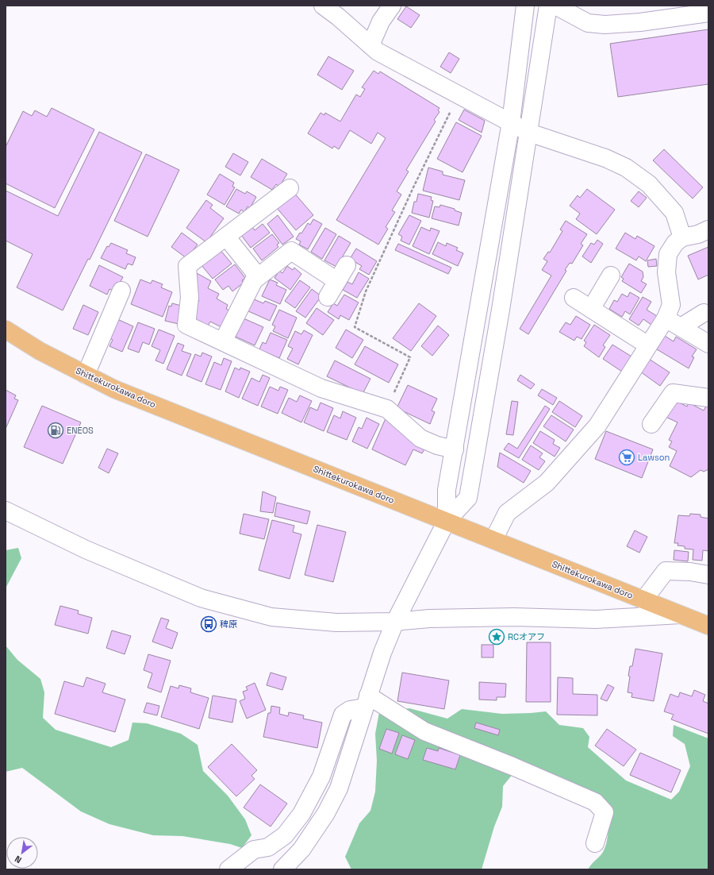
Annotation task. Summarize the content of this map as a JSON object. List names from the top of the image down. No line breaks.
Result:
{"streets":{"main road":["Shittekurokawa doro"]},"places":{"fuel station":["ENEOS"],"supermarket":["Lawson"],"bus stop":["稗原"],"place":["RCオアフ"]},"north":"bottom left"}
